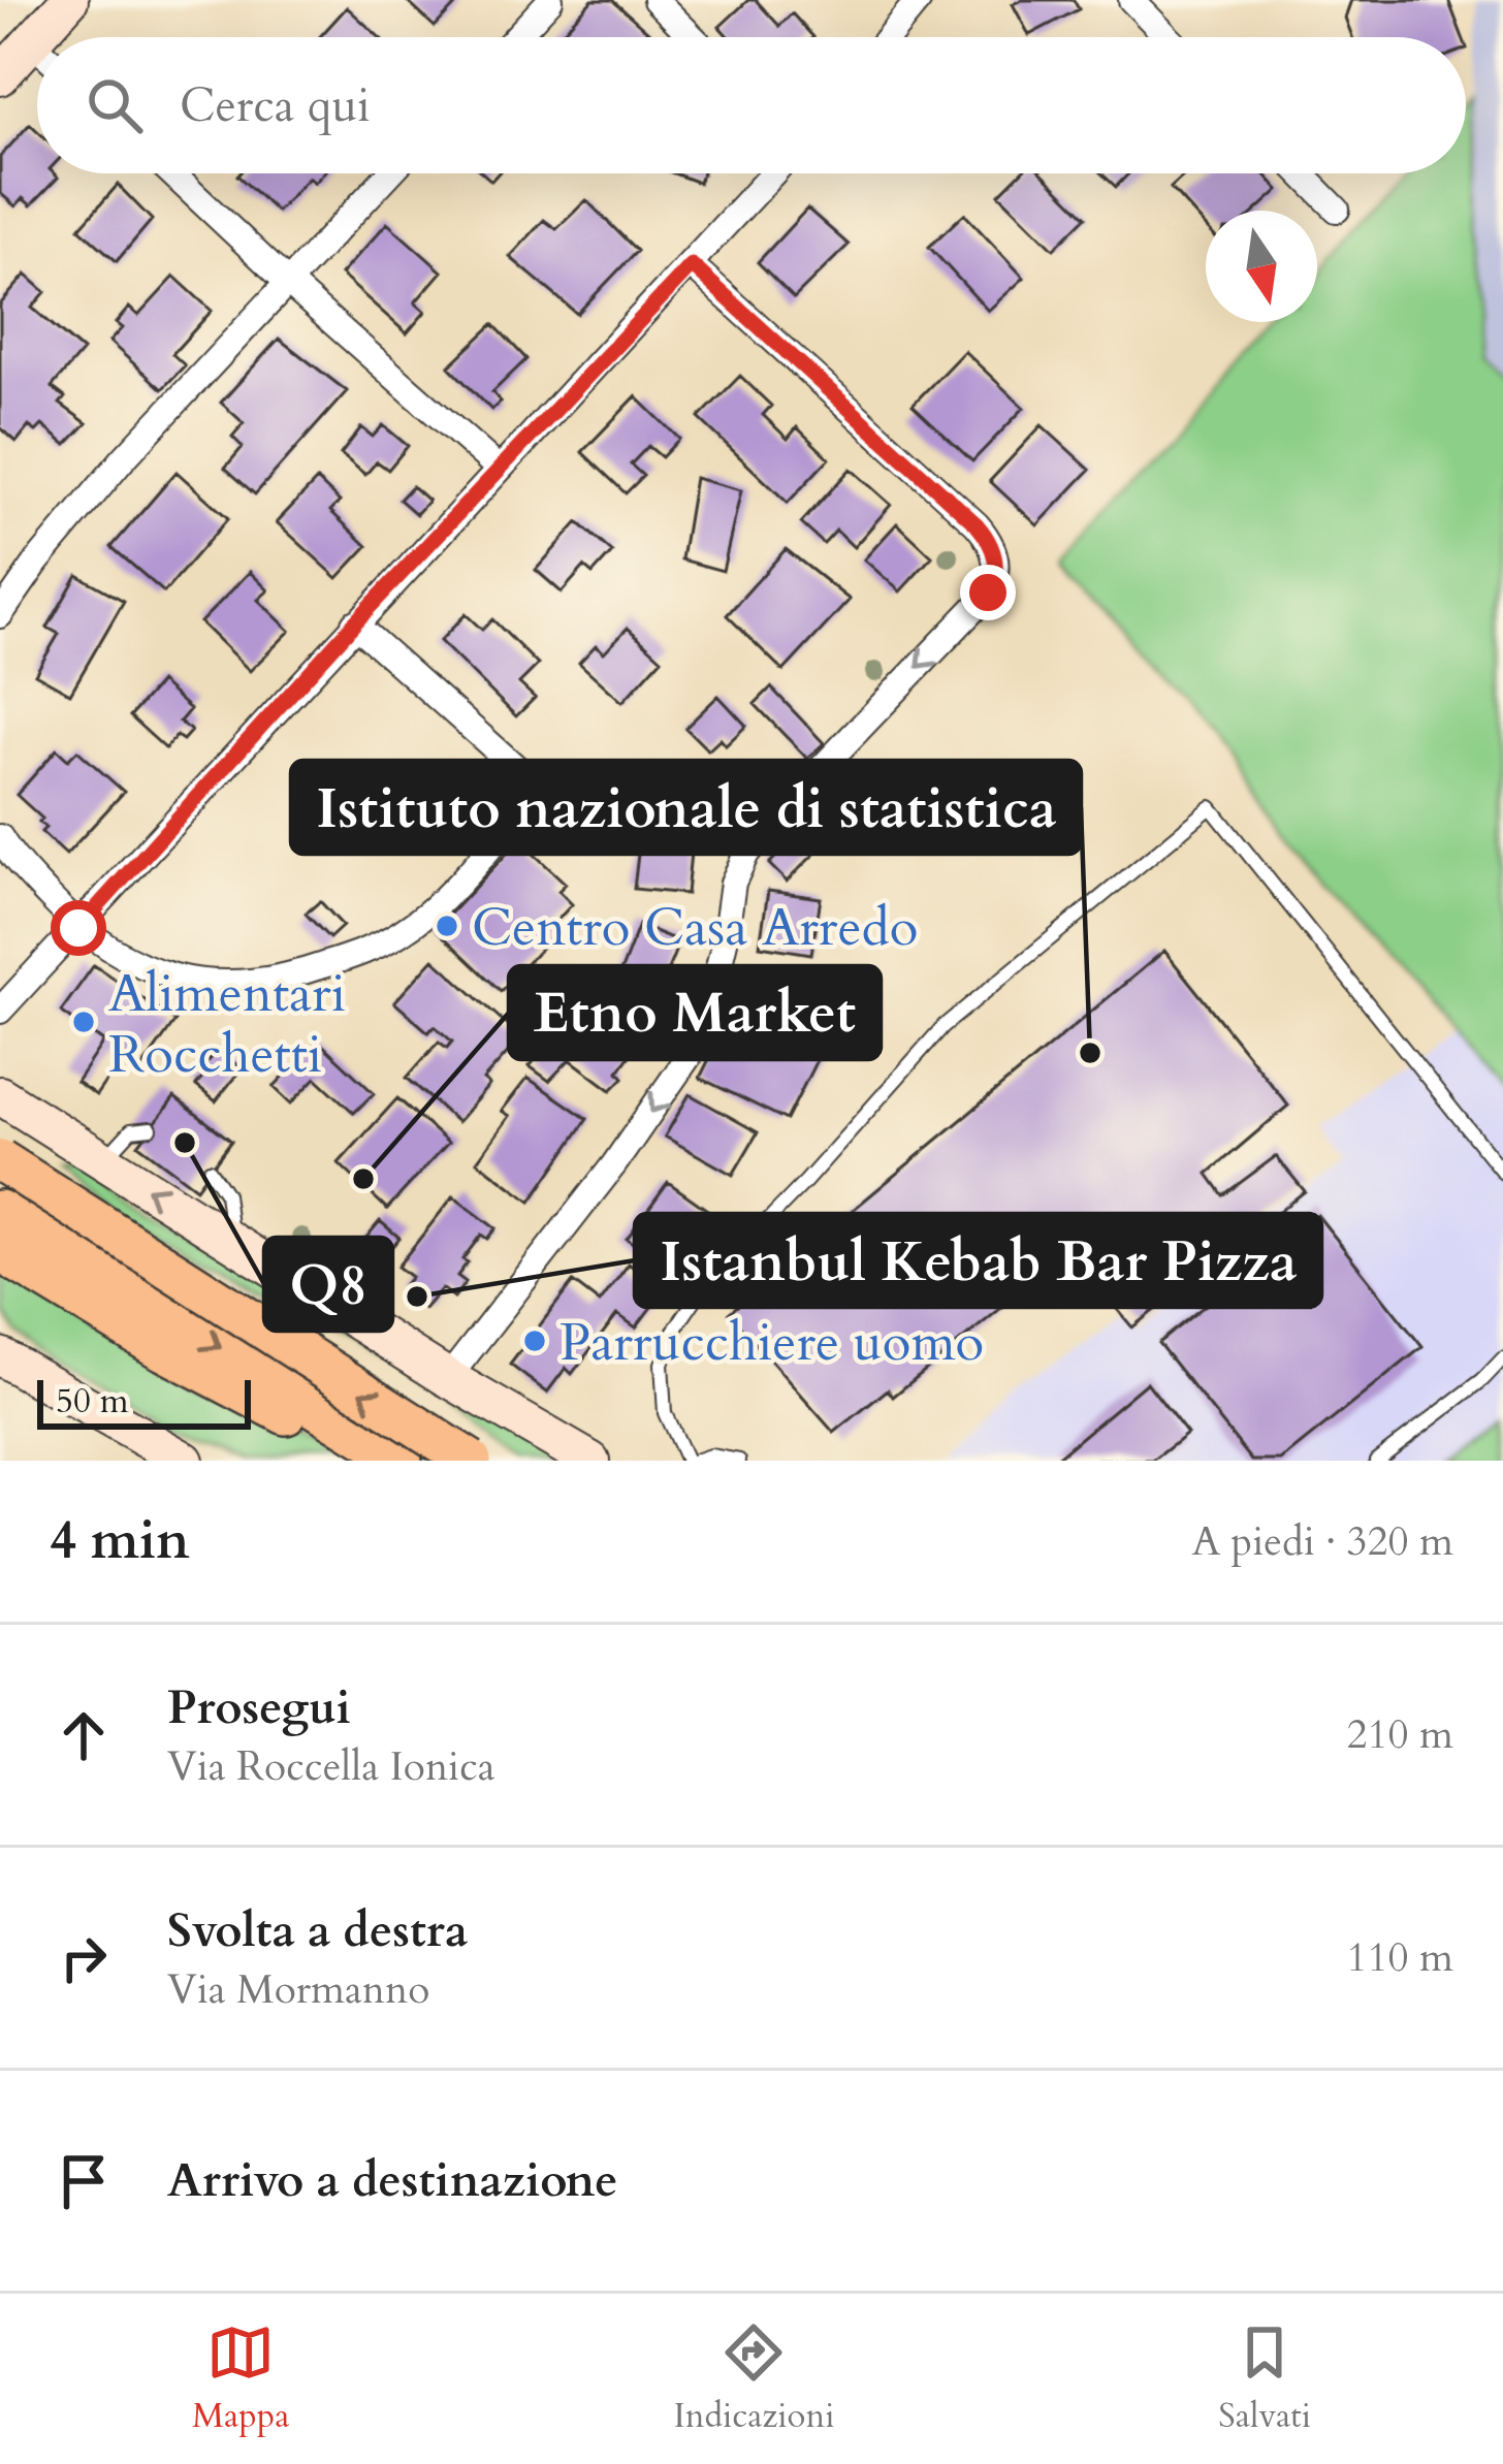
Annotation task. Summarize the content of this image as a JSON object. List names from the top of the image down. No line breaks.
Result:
{"places":["Centro Casa Arredo","Alimentari Rocchetti","Istituto nazionale di statistica","Q8","Etno Market","Istanbul Kebab Bar Pizza","Parrucchiere uomo"],"scale_bar":"50 m","north":"bottom","page":{"search":"Cerca qui","scale":"50 m","heading":["4 min","A piedi · 320 m"],"list":[["Prosegui","Via Roccella Ionica","210 m"],["Svolta a destra","Via Mormanno","110 m"],"Arrivo a destinazione"],"nav":["Mappa","Indicazioni","Salvati"]}}
